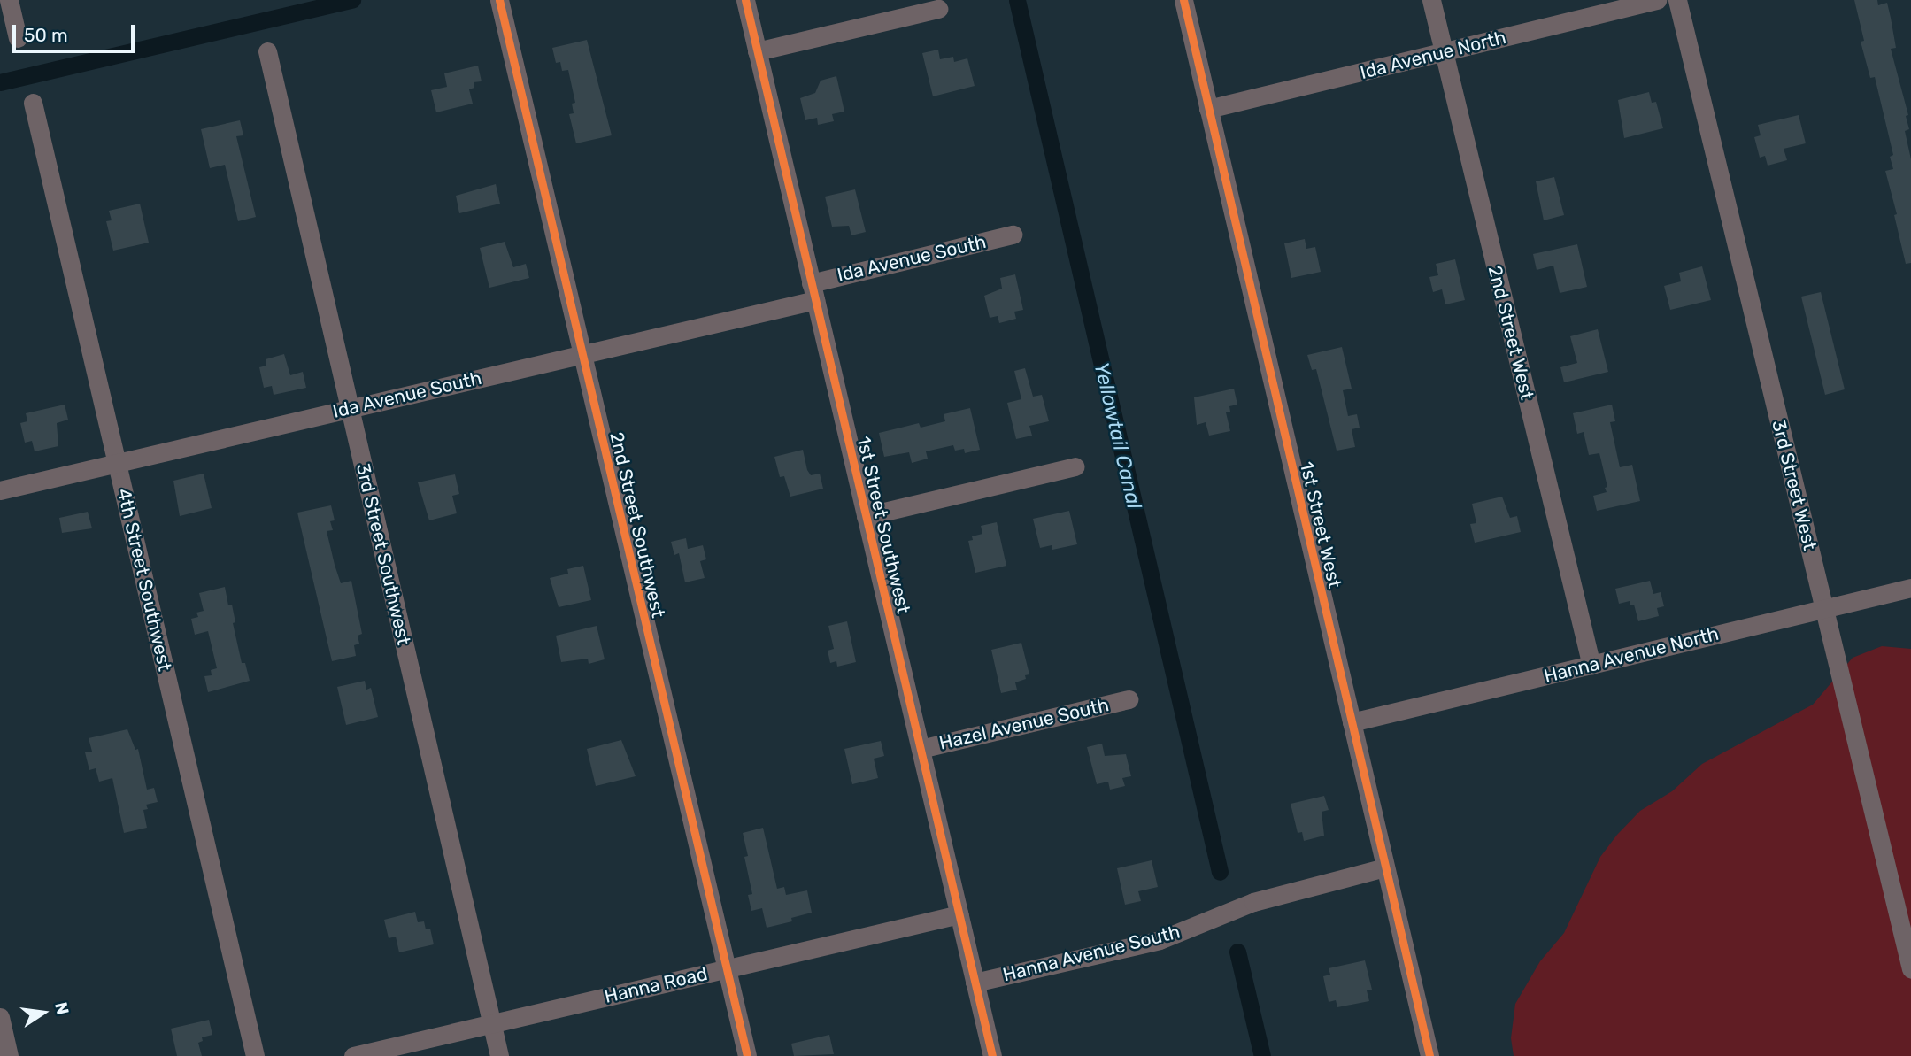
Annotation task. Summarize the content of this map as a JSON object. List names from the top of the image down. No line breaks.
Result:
{"streets":{"street":["Ida Avenue North","Ida Avenue South","2nd Street West","3rd Street West","2nd Street Southwest","1st Street Southwest","1st Street West","3rd Street Southwest","4th Street Southwest","Hanna Avenue North","Hazel Avenue South","Hanna Avenue South","Hanna Road"]},"crossings":[["Ida Avenue North","2nd Street West"],["Ida Avenue North","1st Street West"],["Ida Avenue South","2nd Street Southwest"],["Ida Avenue South","1st Street Southwest"],["Ida Avenue South","3rd Street Southwest"],["Ida Avenue South","4th Street Southwest"],["2nd Street West","Hanna Avenue North"],["3rd Street West","Hanna Avenue North"],["2nd Street Southwest","Hanna Road"],["1st Street Southwest","Hazel Avenue South"],["1st Street Southwest","Hanna Avenue South"],["1st Street Southwest","Hanna Road"],["1st Street West","Hanna Avenue North"],["1st Street West","Hanna Avenue South"],["3rd Street Southwest","Hanna Road"]],"water":["Yellowtail Canal"],"scale_bar":"50 m","north":"right"}
